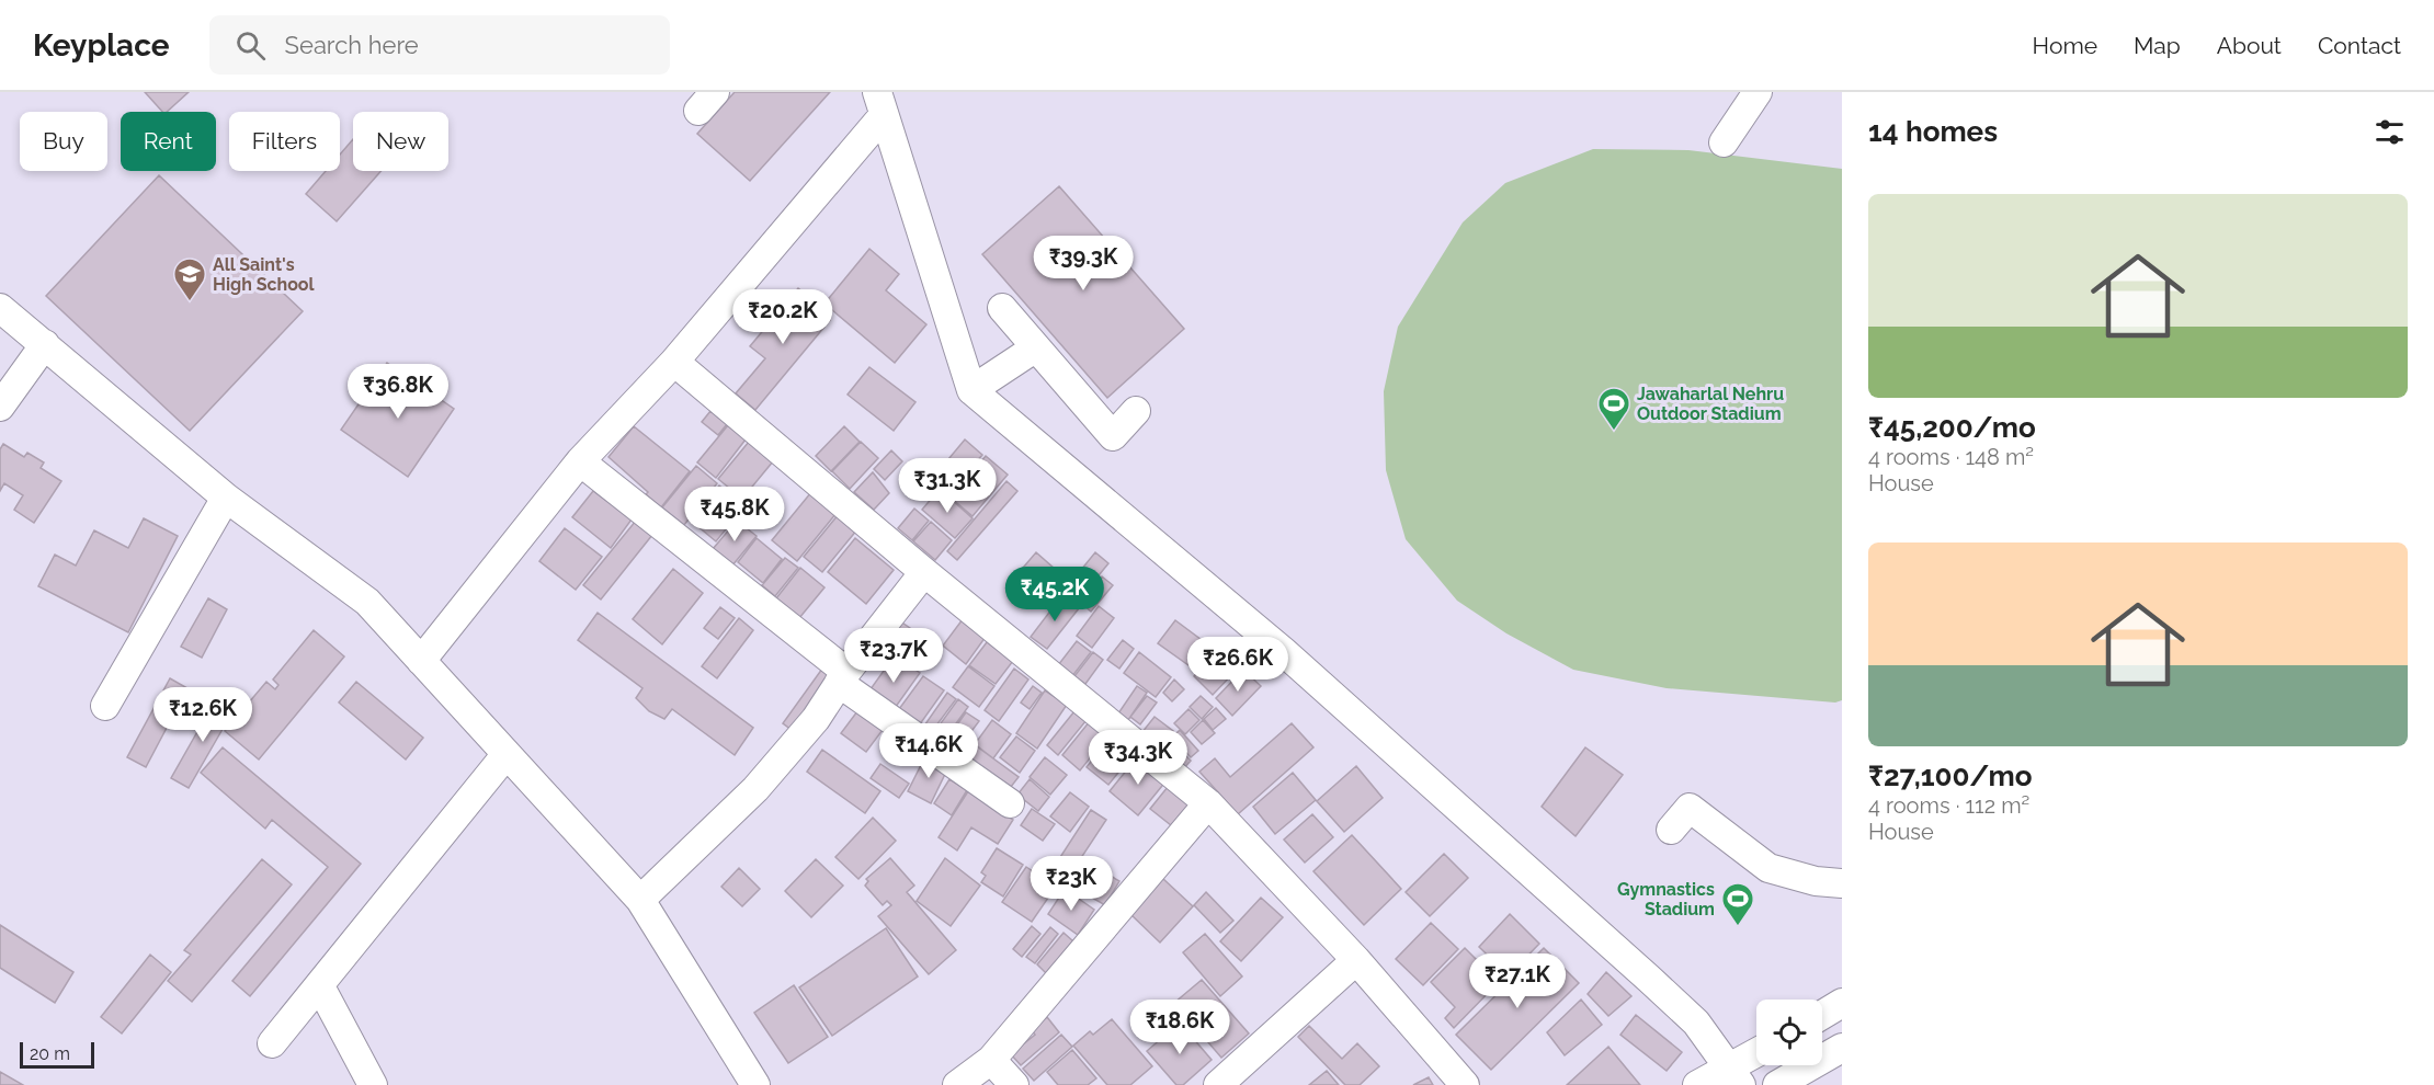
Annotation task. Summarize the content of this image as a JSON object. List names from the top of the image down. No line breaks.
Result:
{"places":{"school or university":["All Saint's High School"],"sports":["Jawaharlal Nehru Outdoor Stadium","Gymnastics Stadium"]},"scale_bar":"20 m","page":{"header":"Keyplace","search":"Search here","nav":["Home","Map","About","Contact"],"heading":"14 homes","chip":["Buy","Rent","Filters","New"],"list":[{"name":"₹45,200/mo","note":"4 rooms · 148 m² · House"},{"name":"₹27,100/mo","note":"4 rooms · 112 m² · House"}],"price":["₹39.3K","₹20.2K","₹36.8K","₹31.3K","₹45.8K","₹45.2K","₹23.7K","₹26.6K","₹12.6K","₹14.6K","₹34.3K","₹23K","₹27.1K","₹18.6K"],"scale":"20 m"}}
